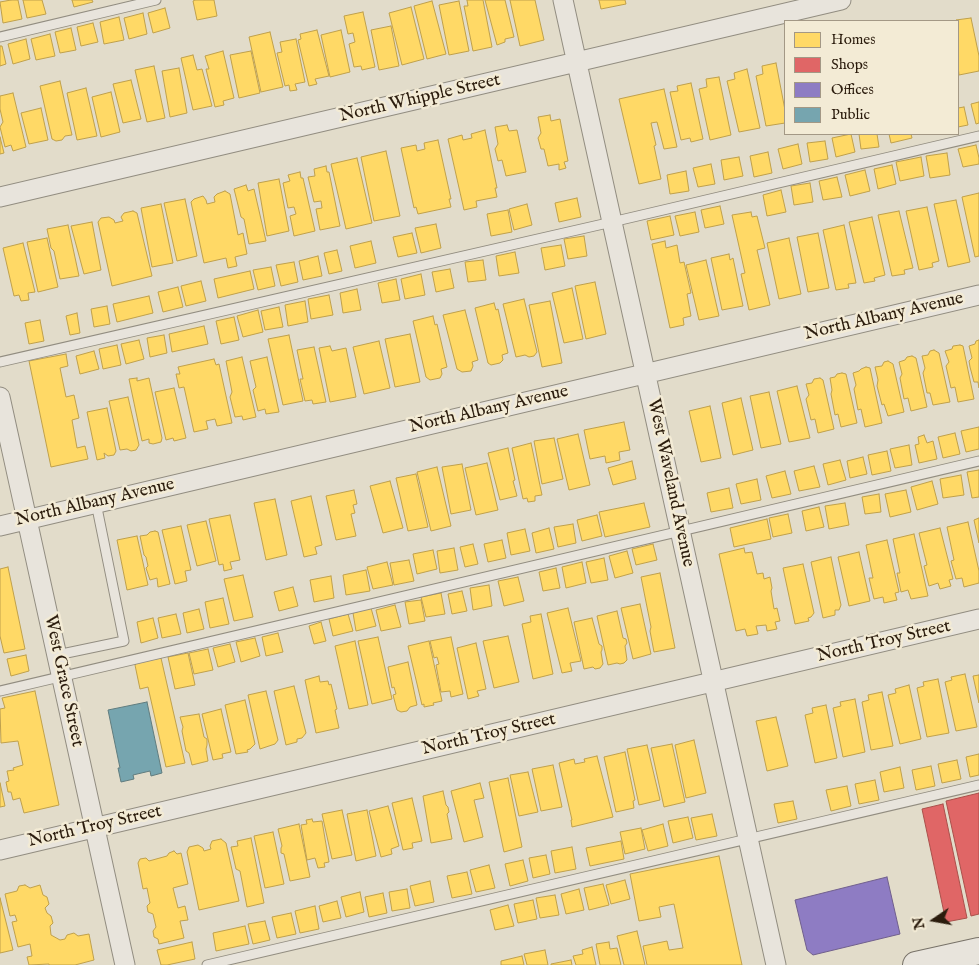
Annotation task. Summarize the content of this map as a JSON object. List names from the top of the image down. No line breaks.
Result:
{"streets":{"street":["North Whipple Street","North Albany Avenue","West Waveland Avenue","North Troy Street","West Grace Street"]},"crossings":[["North Whipple Street","West Waveland Avenue"],["North Albany Avenue","West Waveland Avenue"],["North Albany Avenue","West Grace Street"],["West Waveland Avenue","North Troy Street"],["North Troy Street","West Grace Street"]],"legend":["Homes","Shops","Offices","Public"],"north":"left"}
